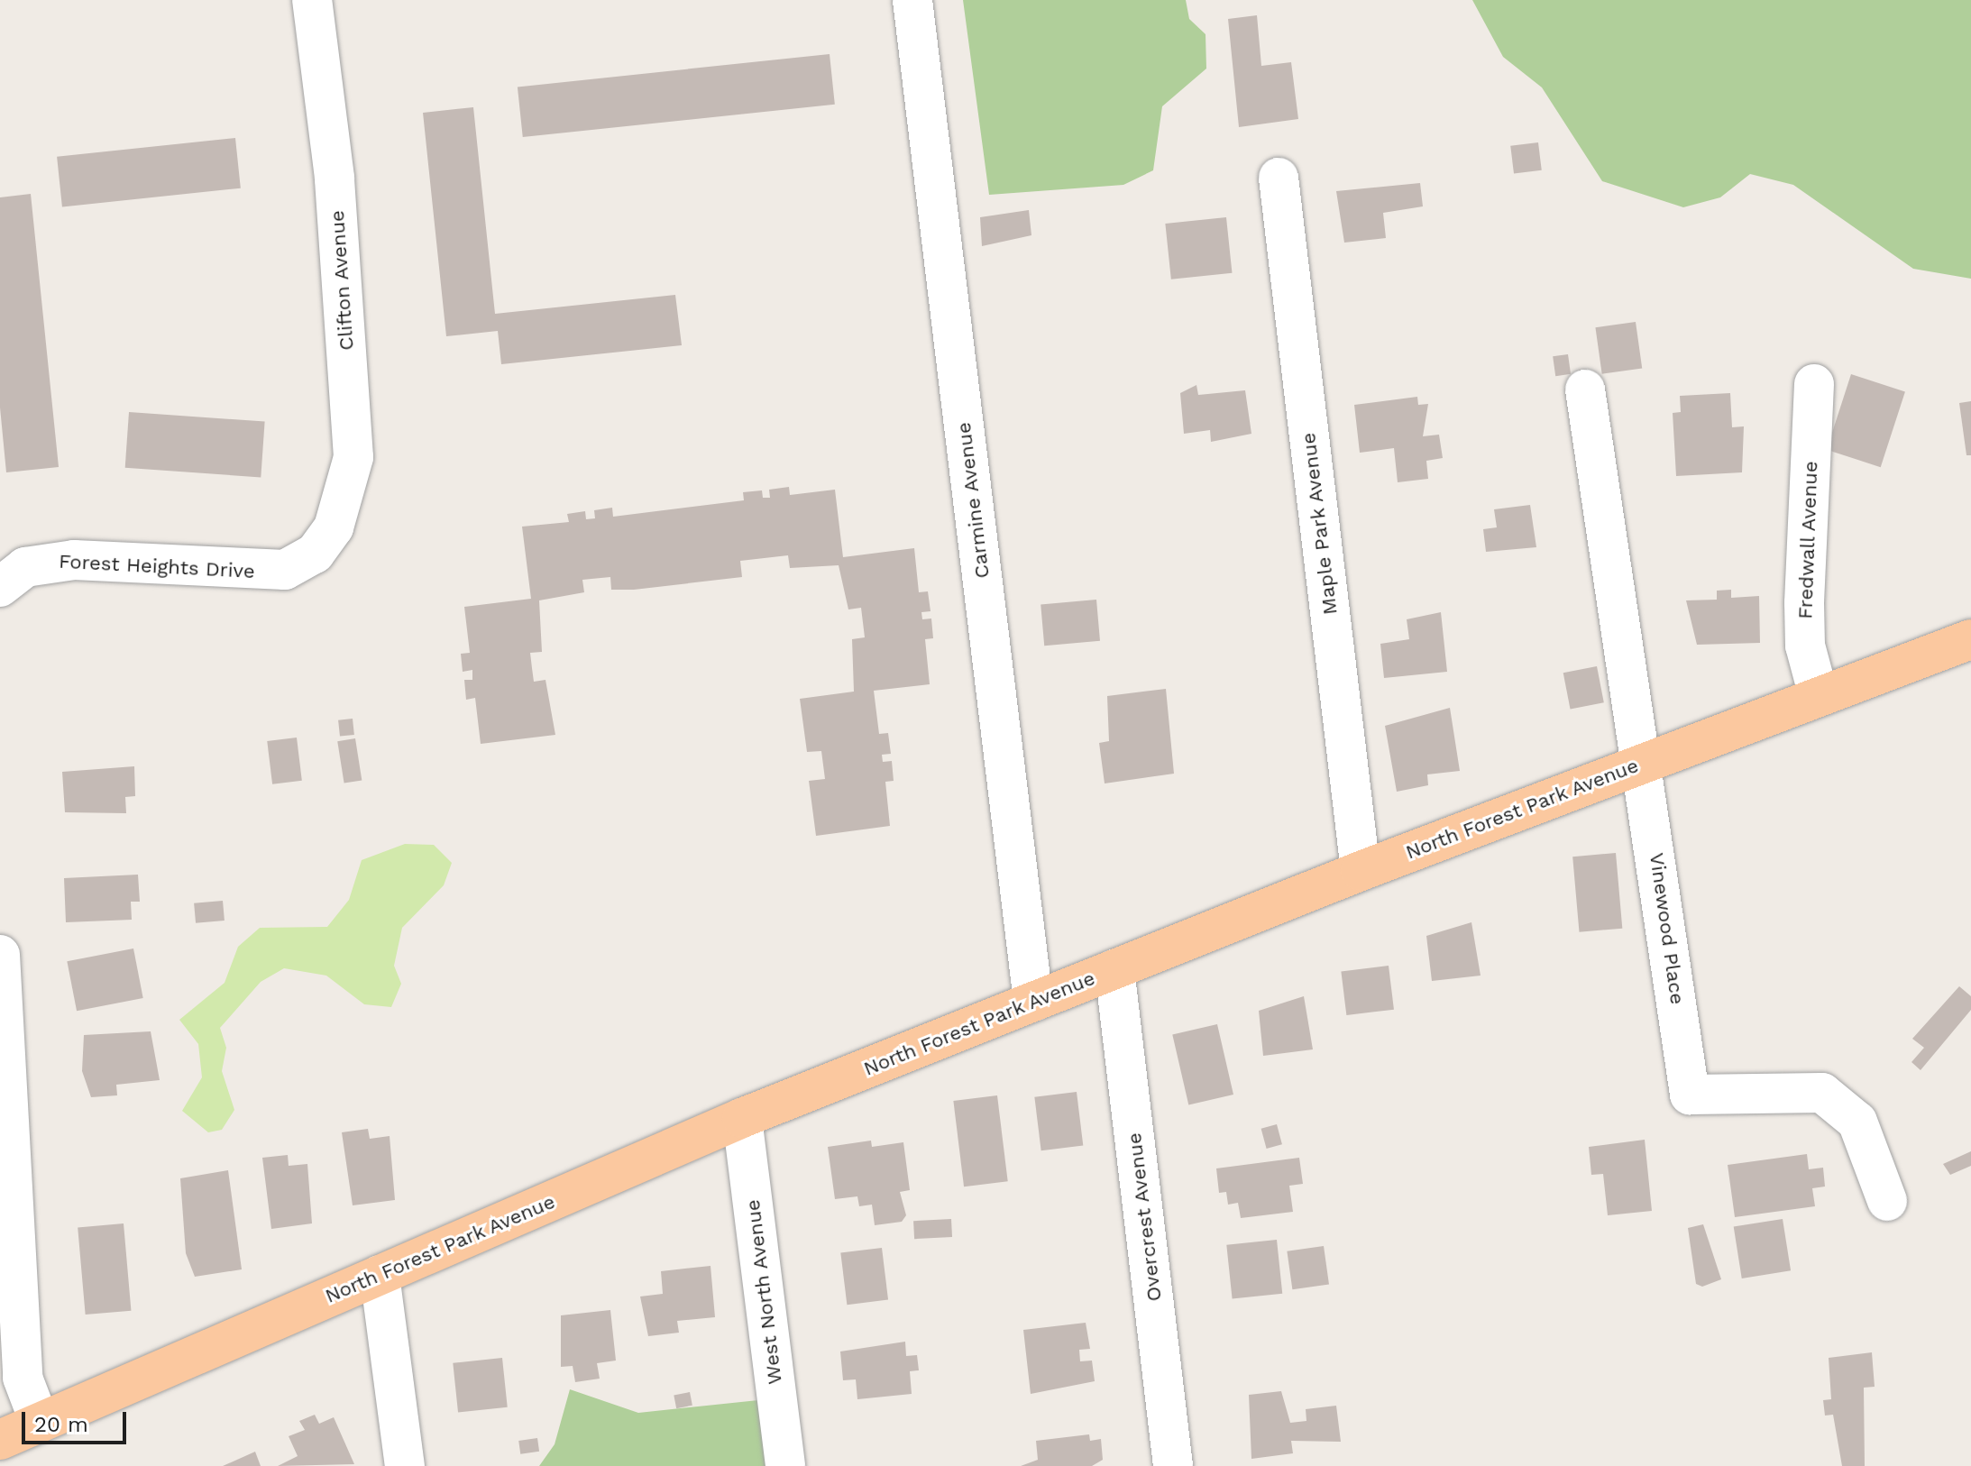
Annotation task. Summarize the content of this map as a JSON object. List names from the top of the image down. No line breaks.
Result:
{"streets":{"main road":["North Forest Park Avenue"],"street":["Clifton Avenue","Carmine Avenue","Maple Park Avenue","Fredwall Avenue","Forest Heights Drive","Vinewood Place","Overcrest Avenue","West North Avenue"]},"crossings":[["Clifton Avenue","Forest Heights Drive"],["Carmine Avenue","North Forest Park Avenue"],["Maple Park Avenue","North Forest Park Avenue"],["Fredwall Avenue","North Forest Park Avenue"],["North Forest Park Avenue","Vinewood Place"],["North Forest Park Avenue","Overcrest Avenue"],["North Forest Park Avenue","West North Avenue"]],"scale_bar":"20 m"}
